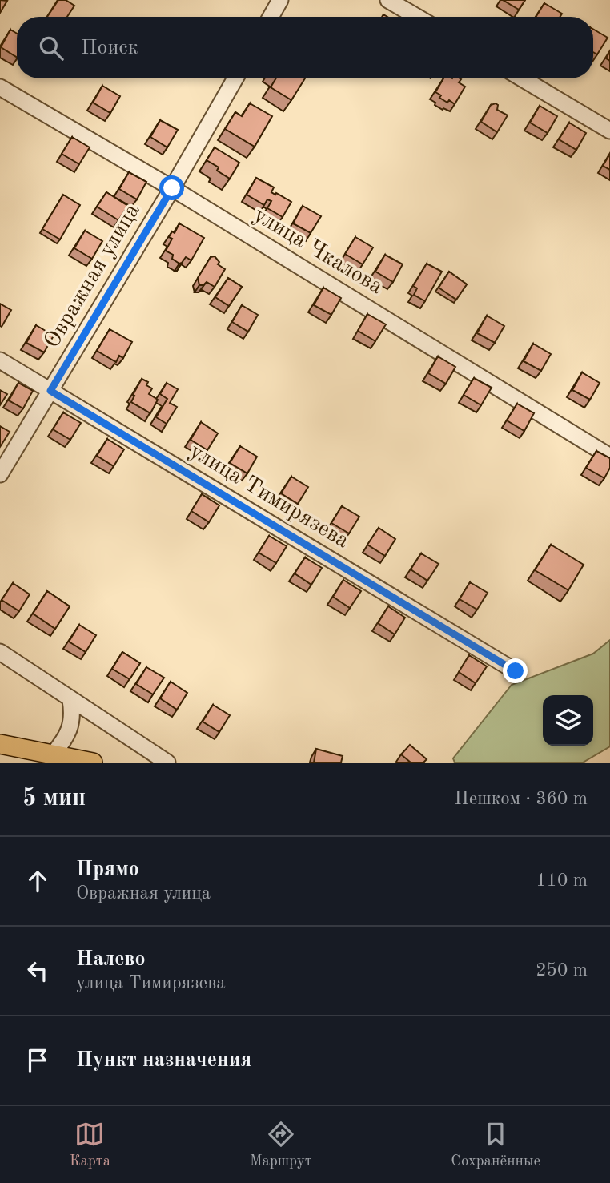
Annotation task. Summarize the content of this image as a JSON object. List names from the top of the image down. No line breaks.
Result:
{"streets":{"street":["улица Чкалова","Овражная улица","улица Тимирязева"]},"crossings":[["улица Чкалова","Овражная улица"],["Овражная улица","улица Тимирязева"]],"page":{"search":"Поиск","heading":["5 мин","Пешком · 360 m"],"list":[["Прямо","Овражная улица","110 m"],["Налево","улица Тимирязева","250 m"],"Пункт назначения"],"nav":["Карта","Маршрут","Сохранённые"]}}
